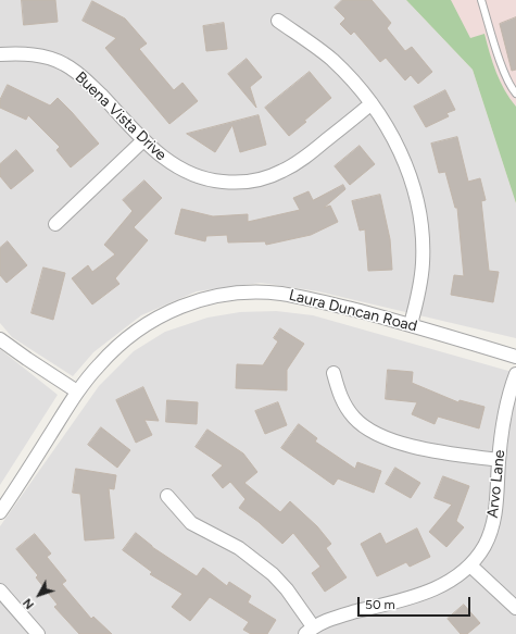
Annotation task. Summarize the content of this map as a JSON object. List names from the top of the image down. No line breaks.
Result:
{"streets":{"street":["Buena Vista Drive","Laura Duncan Road","Arvo Lane"]},"scale_bar":"50 m","north":"bottom left"}
